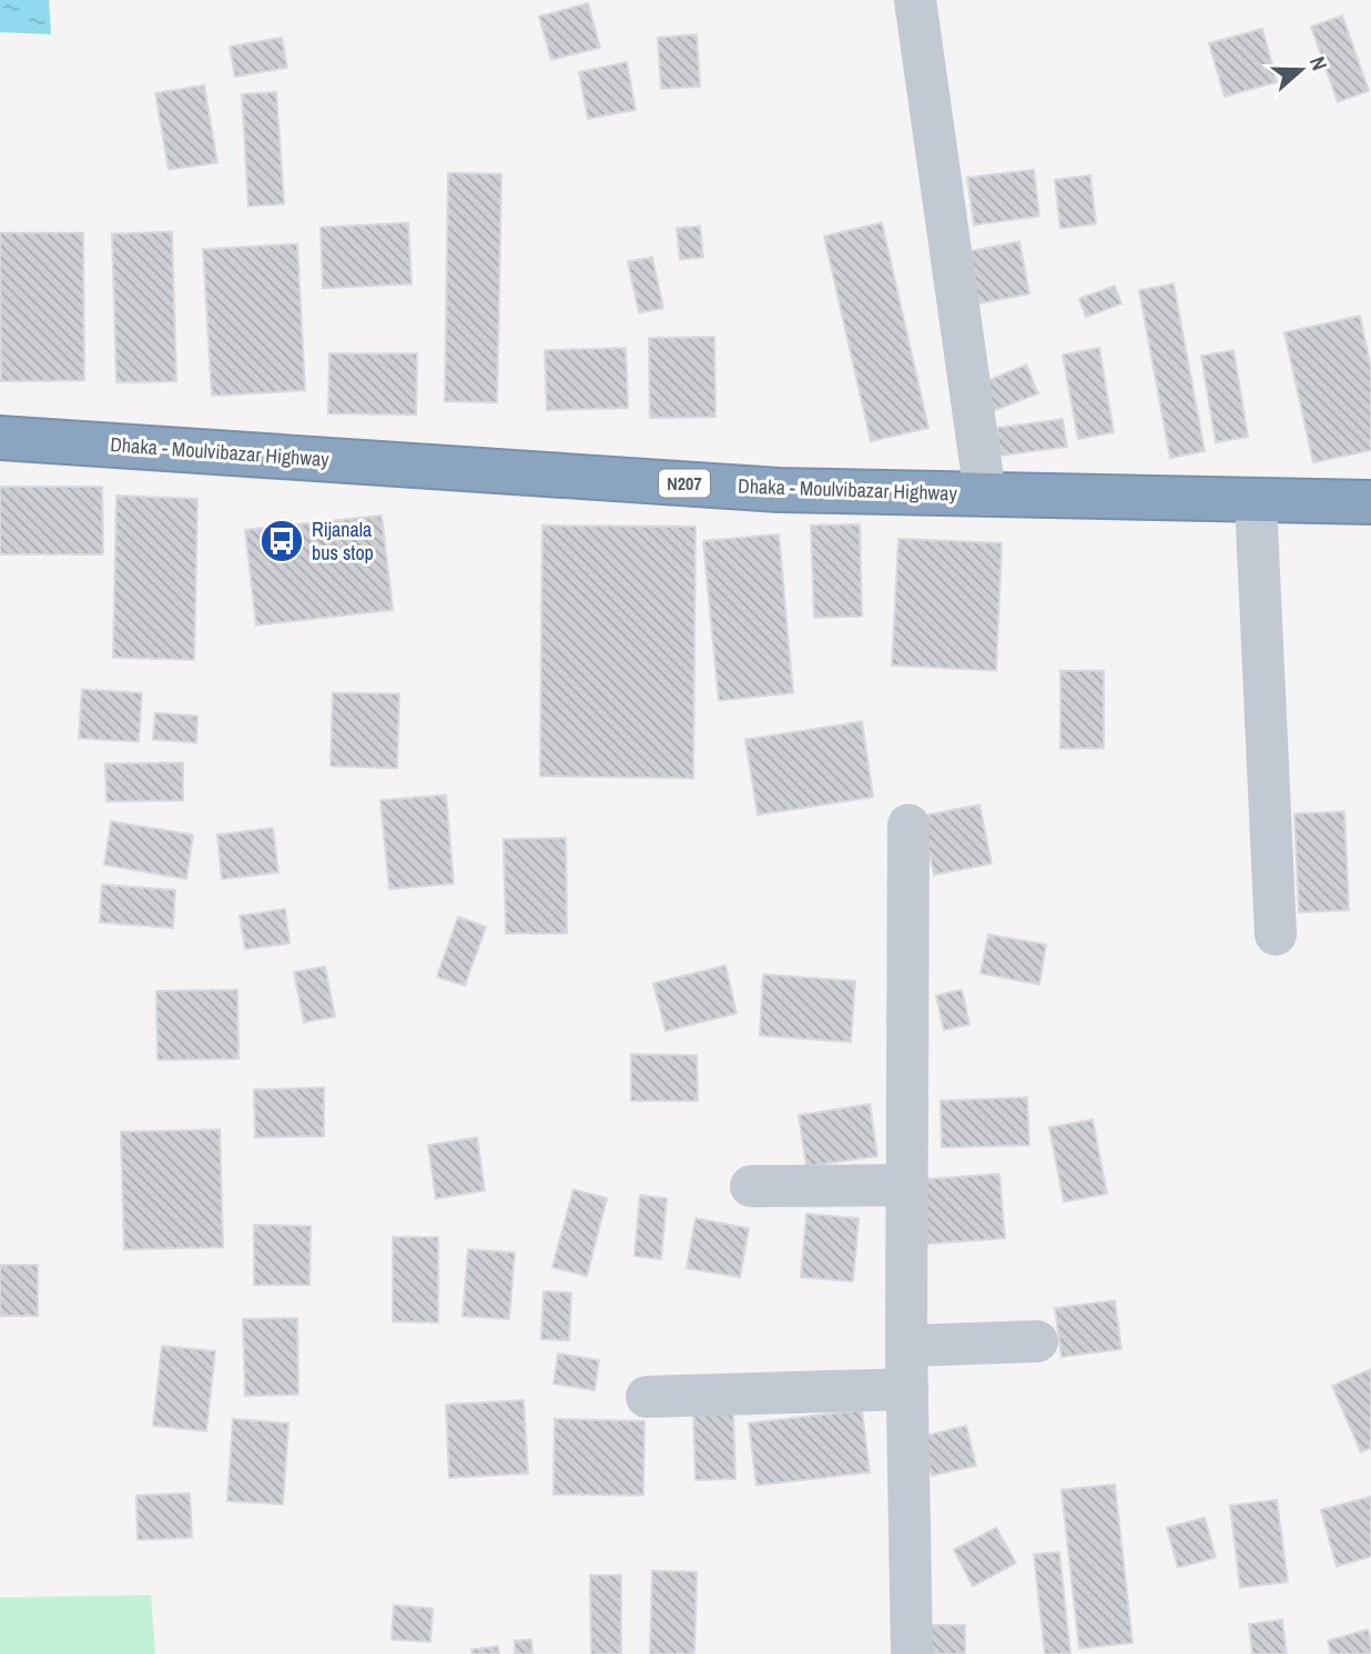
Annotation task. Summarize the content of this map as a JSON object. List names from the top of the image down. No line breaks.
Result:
{"streets":{"highway":["Dhaka - Moulvibazar Highway","N207"]},"places":{"bus stop":["Rijanala bus stop"]},"north":"right"}
